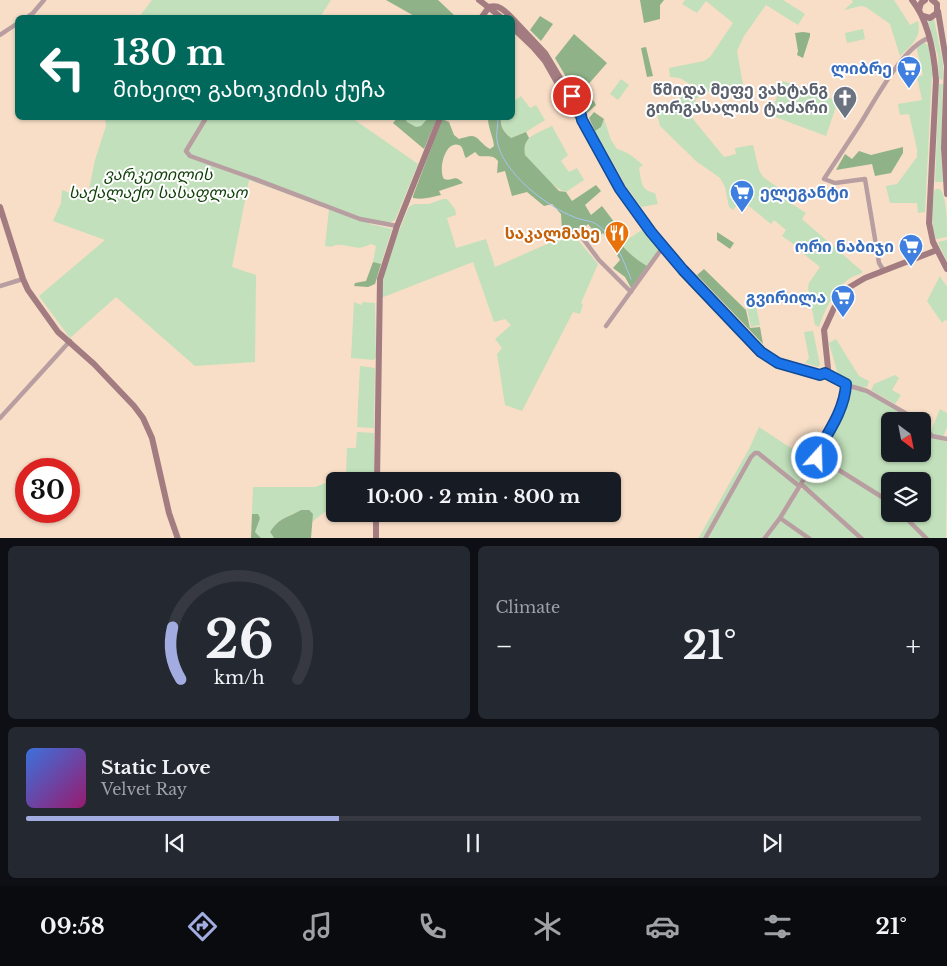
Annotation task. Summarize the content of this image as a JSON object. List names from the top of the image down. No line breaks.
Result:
{"parks":["ვარკეთილის საქალაქო სასაფლაო"],"places":{"supermarket":["ლიბრე","ელეგანტი","ორი ნაბიჯი","გვირილა"],"church":["წმიდა მეფე ვახტანგ გორგასალის ტაძარი"],"restaurant":["საკალმახე"]},"north":"bottom right","page":{"turn":["130 m","მიხეილ გახოკიძის ქუჩა"],"limit":"30","trip":"10:00 · 2 min · 800 m","tile":"Climate","heat":["−","21°","+"],"song":["Static Love","Velvet Ray"],"tabs":["09:58","21°"],"gauge":["26","km/h"]}}
